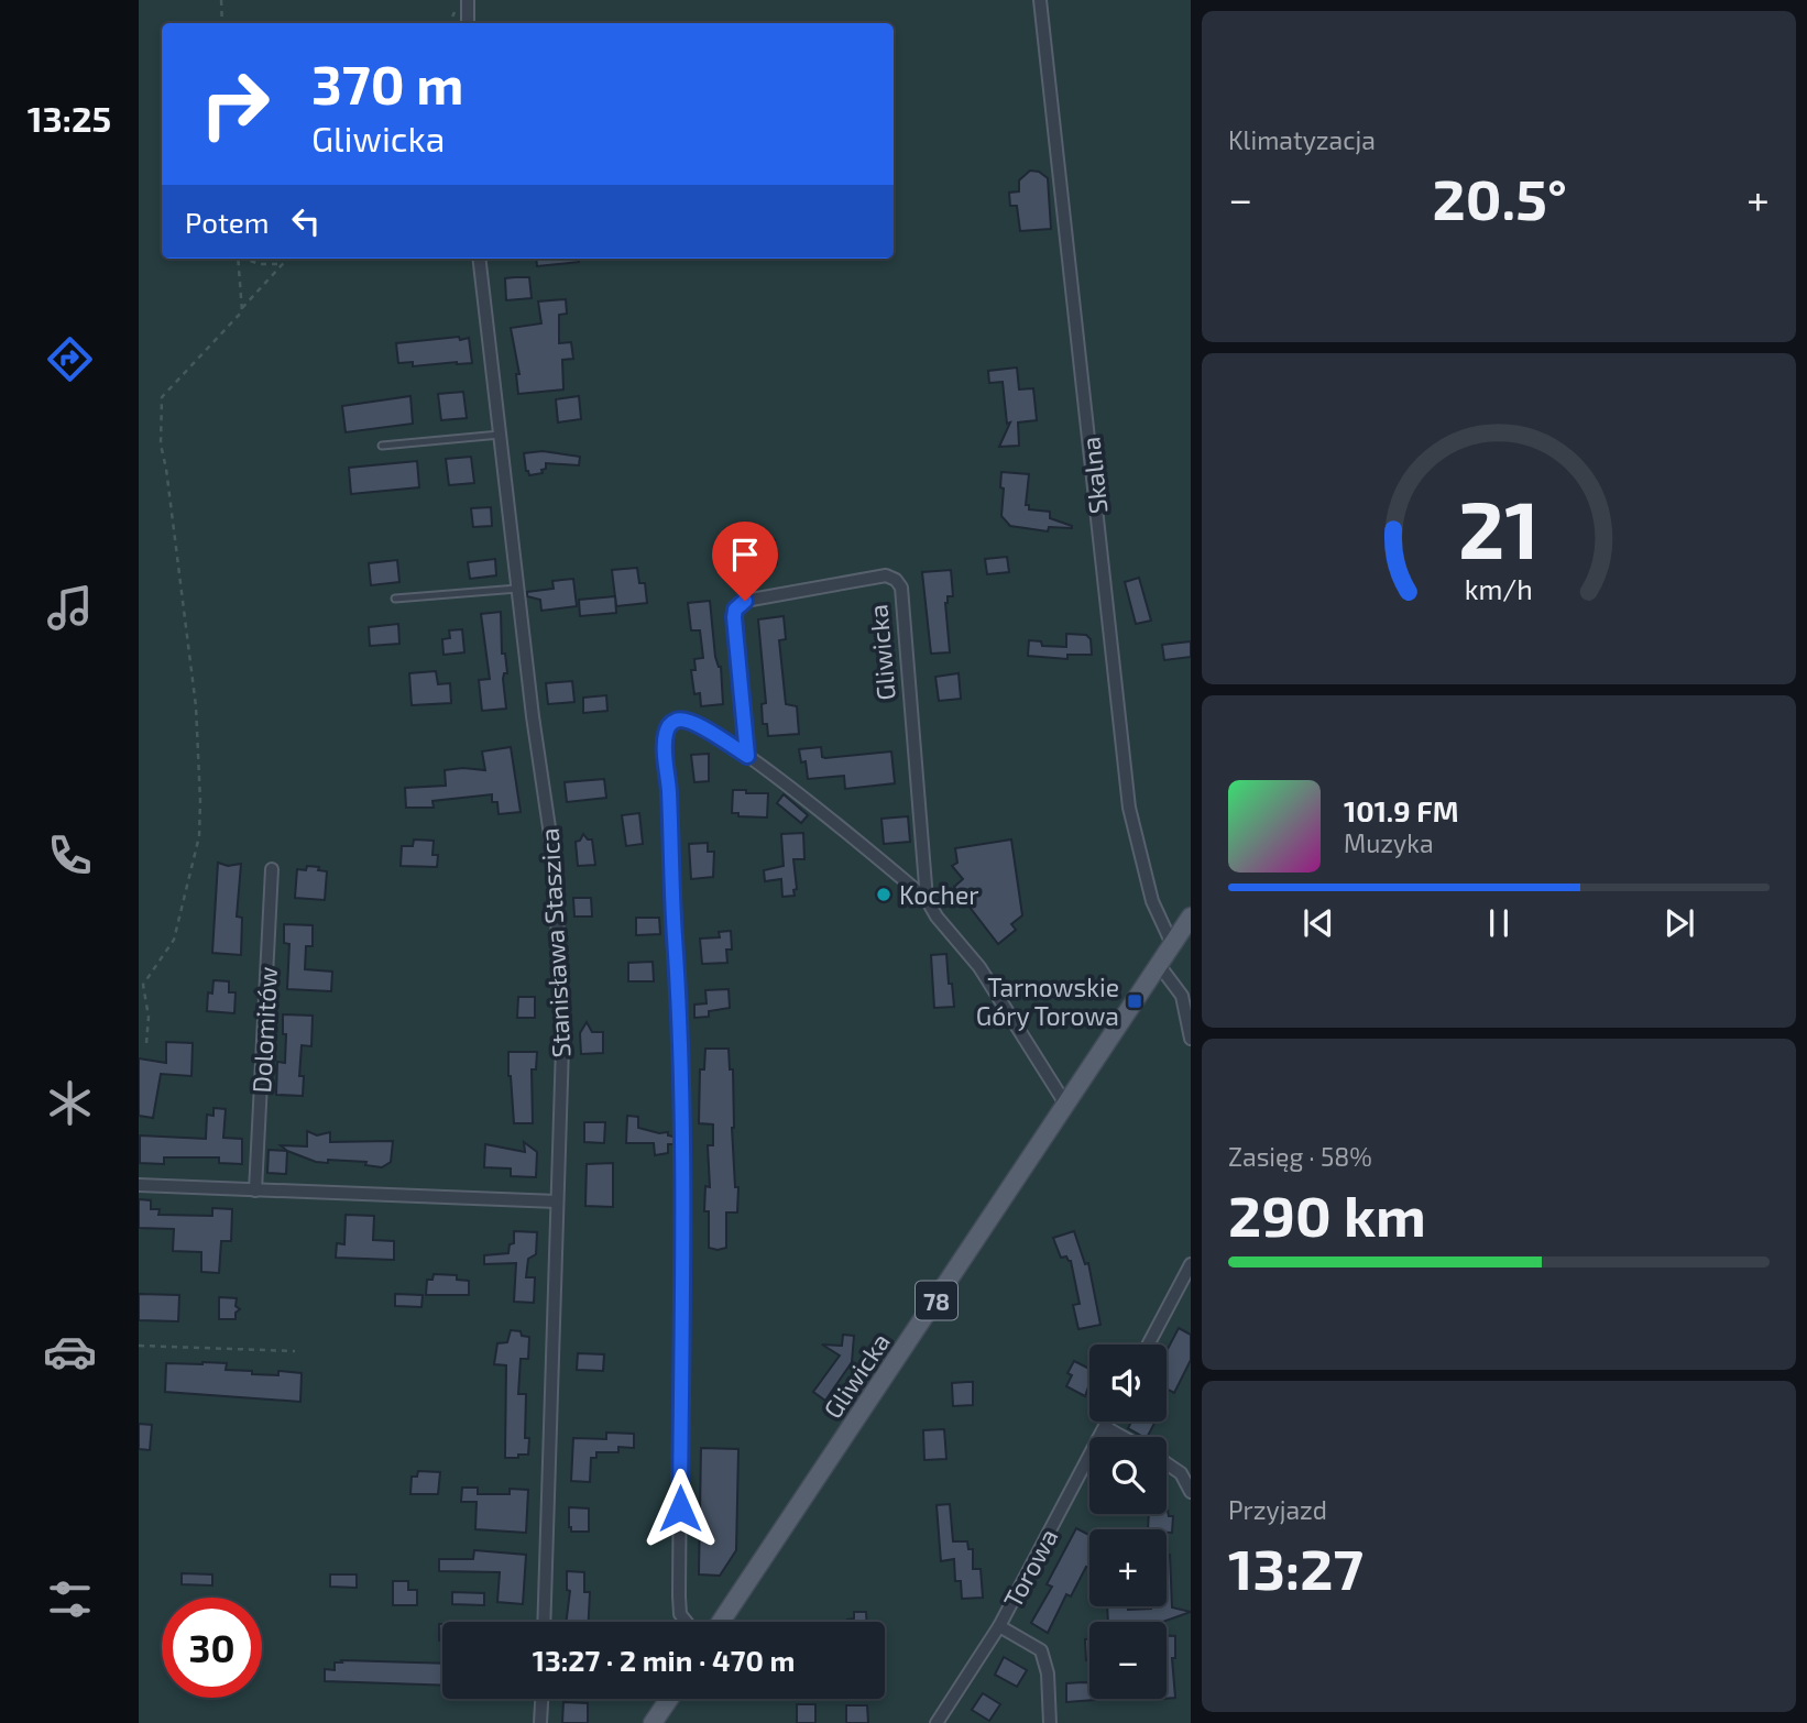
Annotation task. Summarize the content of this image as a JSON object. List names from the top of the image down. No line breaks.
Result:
{"streets":{"main road":["Gliwicka","78"],"street":["Skalna","Stanisława Staszica","Dolomitów","Torowa"]},"crossings":[["Skalna","Gliwicka"]],"places":{"other":["Kocher"],"transit":["Tarnowskie Góry Torowa"]},"page":{"tabs":"13:25","tile":["Klimatyzacja",["Zasięg · 58%","290 km"],["Przyjazd","13:27"]],"turn":["370 m","Gliwicka"],"heat":["−","20.5°","+"],"then":"Potem","song":["101.9 FM","Muzyka"],"map_buttons":["+","−"],"limit":"30","trip":"13:27 · 2 min · 470 m","gauge":["21","km/h"]}}
